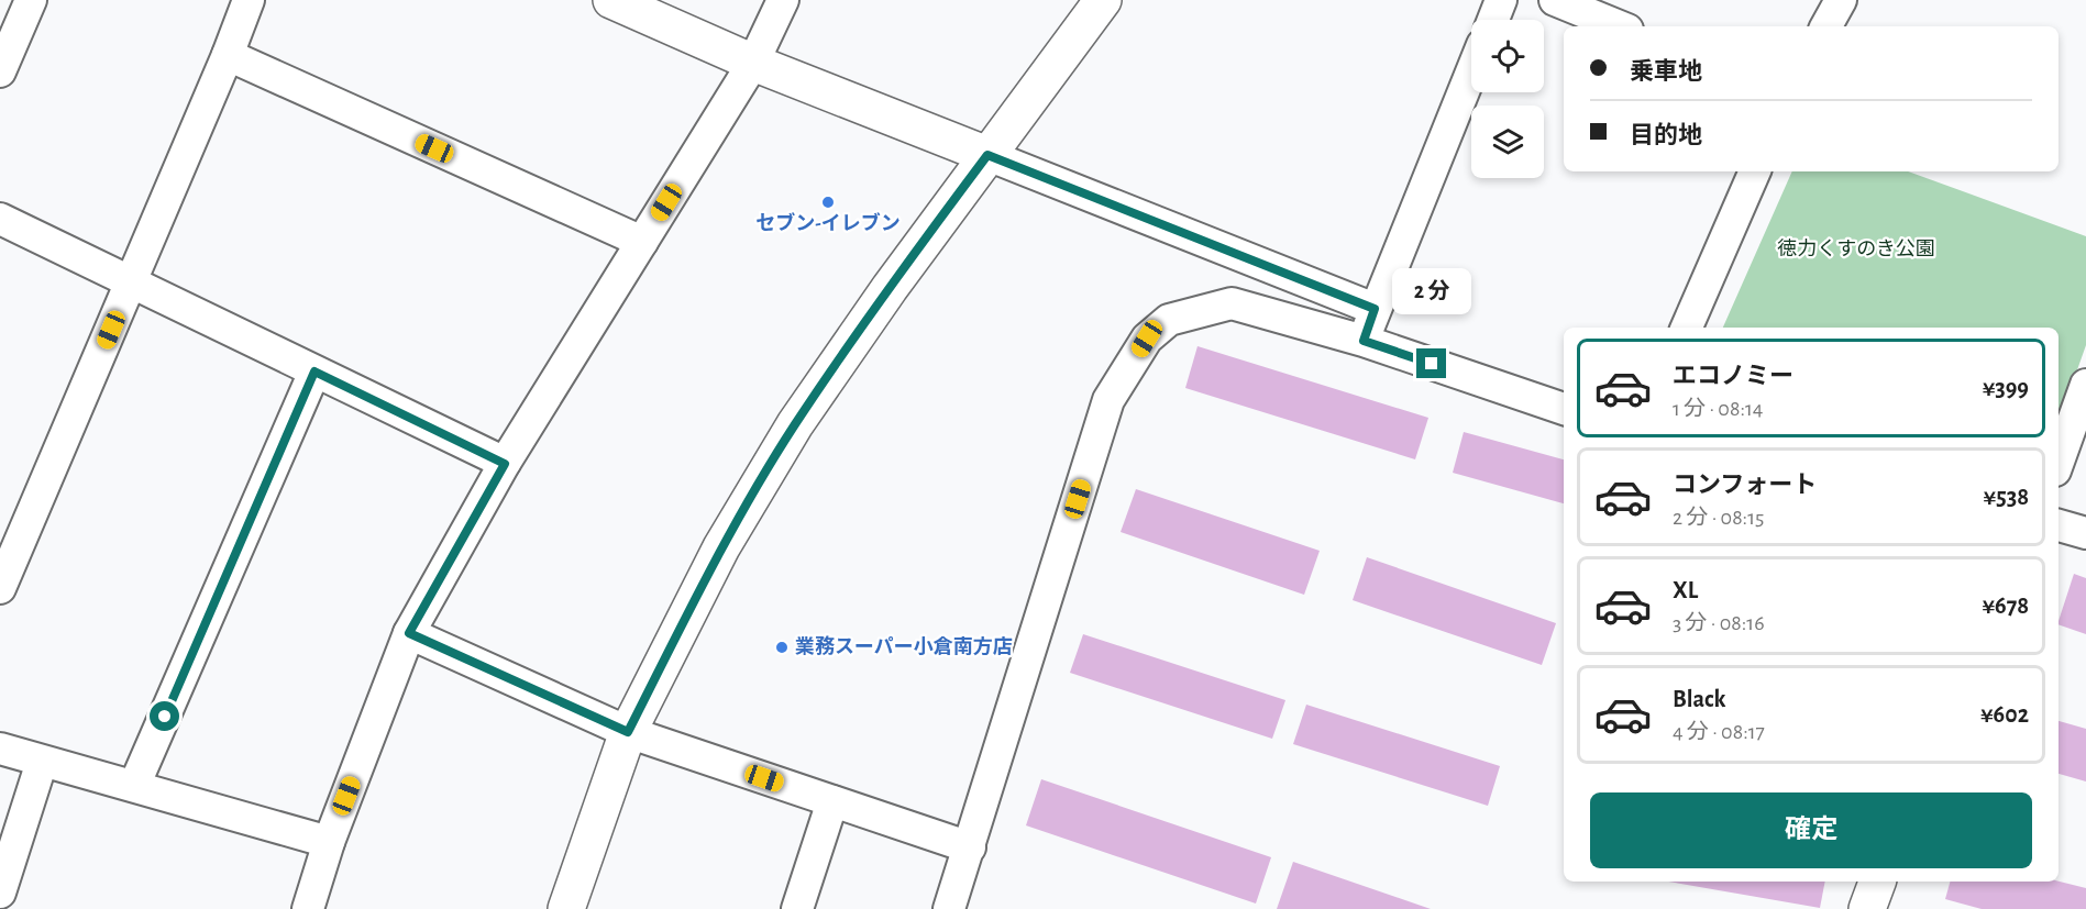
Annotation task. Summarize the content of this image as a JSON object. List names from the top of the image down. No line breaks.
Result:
{"parks":["徳力くすのき公園"],"places":["セブン-イレブン","業務スーパー小倉南方店"],"page":{"banner":["乗車地","目的地"],"bubble":"2 分","list":[{"name":"エコノミー","note":"1 分 · 08:14","value":"¥399"},{"name":"コンフォート","note":"2 分 · 08:15","value":"¥538"},{"name":"XL","note":"3 分 · 08:16","value":"¥678"},{"name":"Black","note":"4 分 · 08:17","value":"¥602"}],"buttons":"確定"}}
